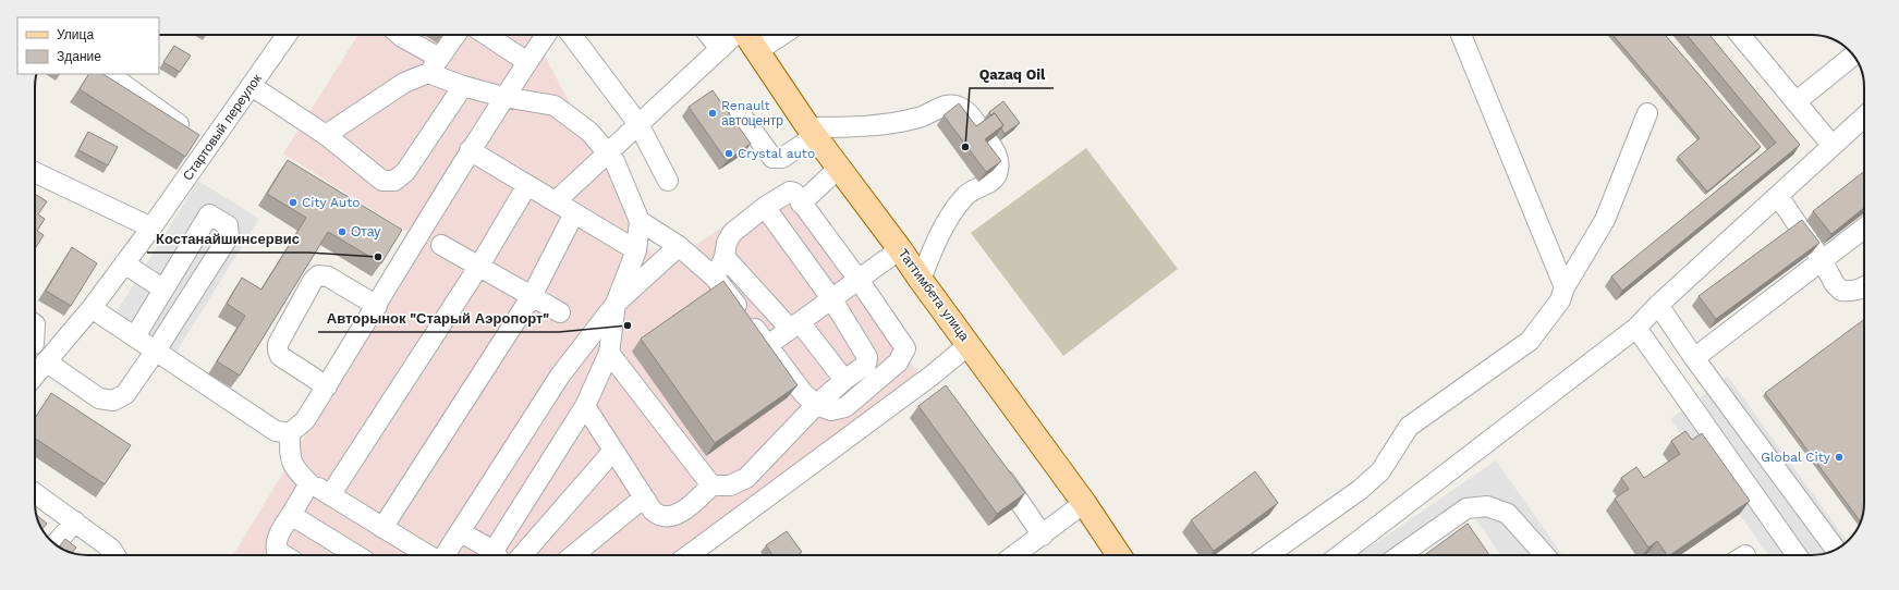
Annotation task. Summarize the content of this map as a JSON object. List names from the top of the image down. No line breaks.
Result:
{"streets":{"main road":["Таттимбета улица"],"street":["Стартовый переулок"]},"places":["Renault автоцентр","Qazaq Oil","Crystal auto","City Auto","Отау","Костанайшинсервис","Авторынок \"Старый Аэропорт\"","Global City"],"legend":["Улица","Здание"]}
